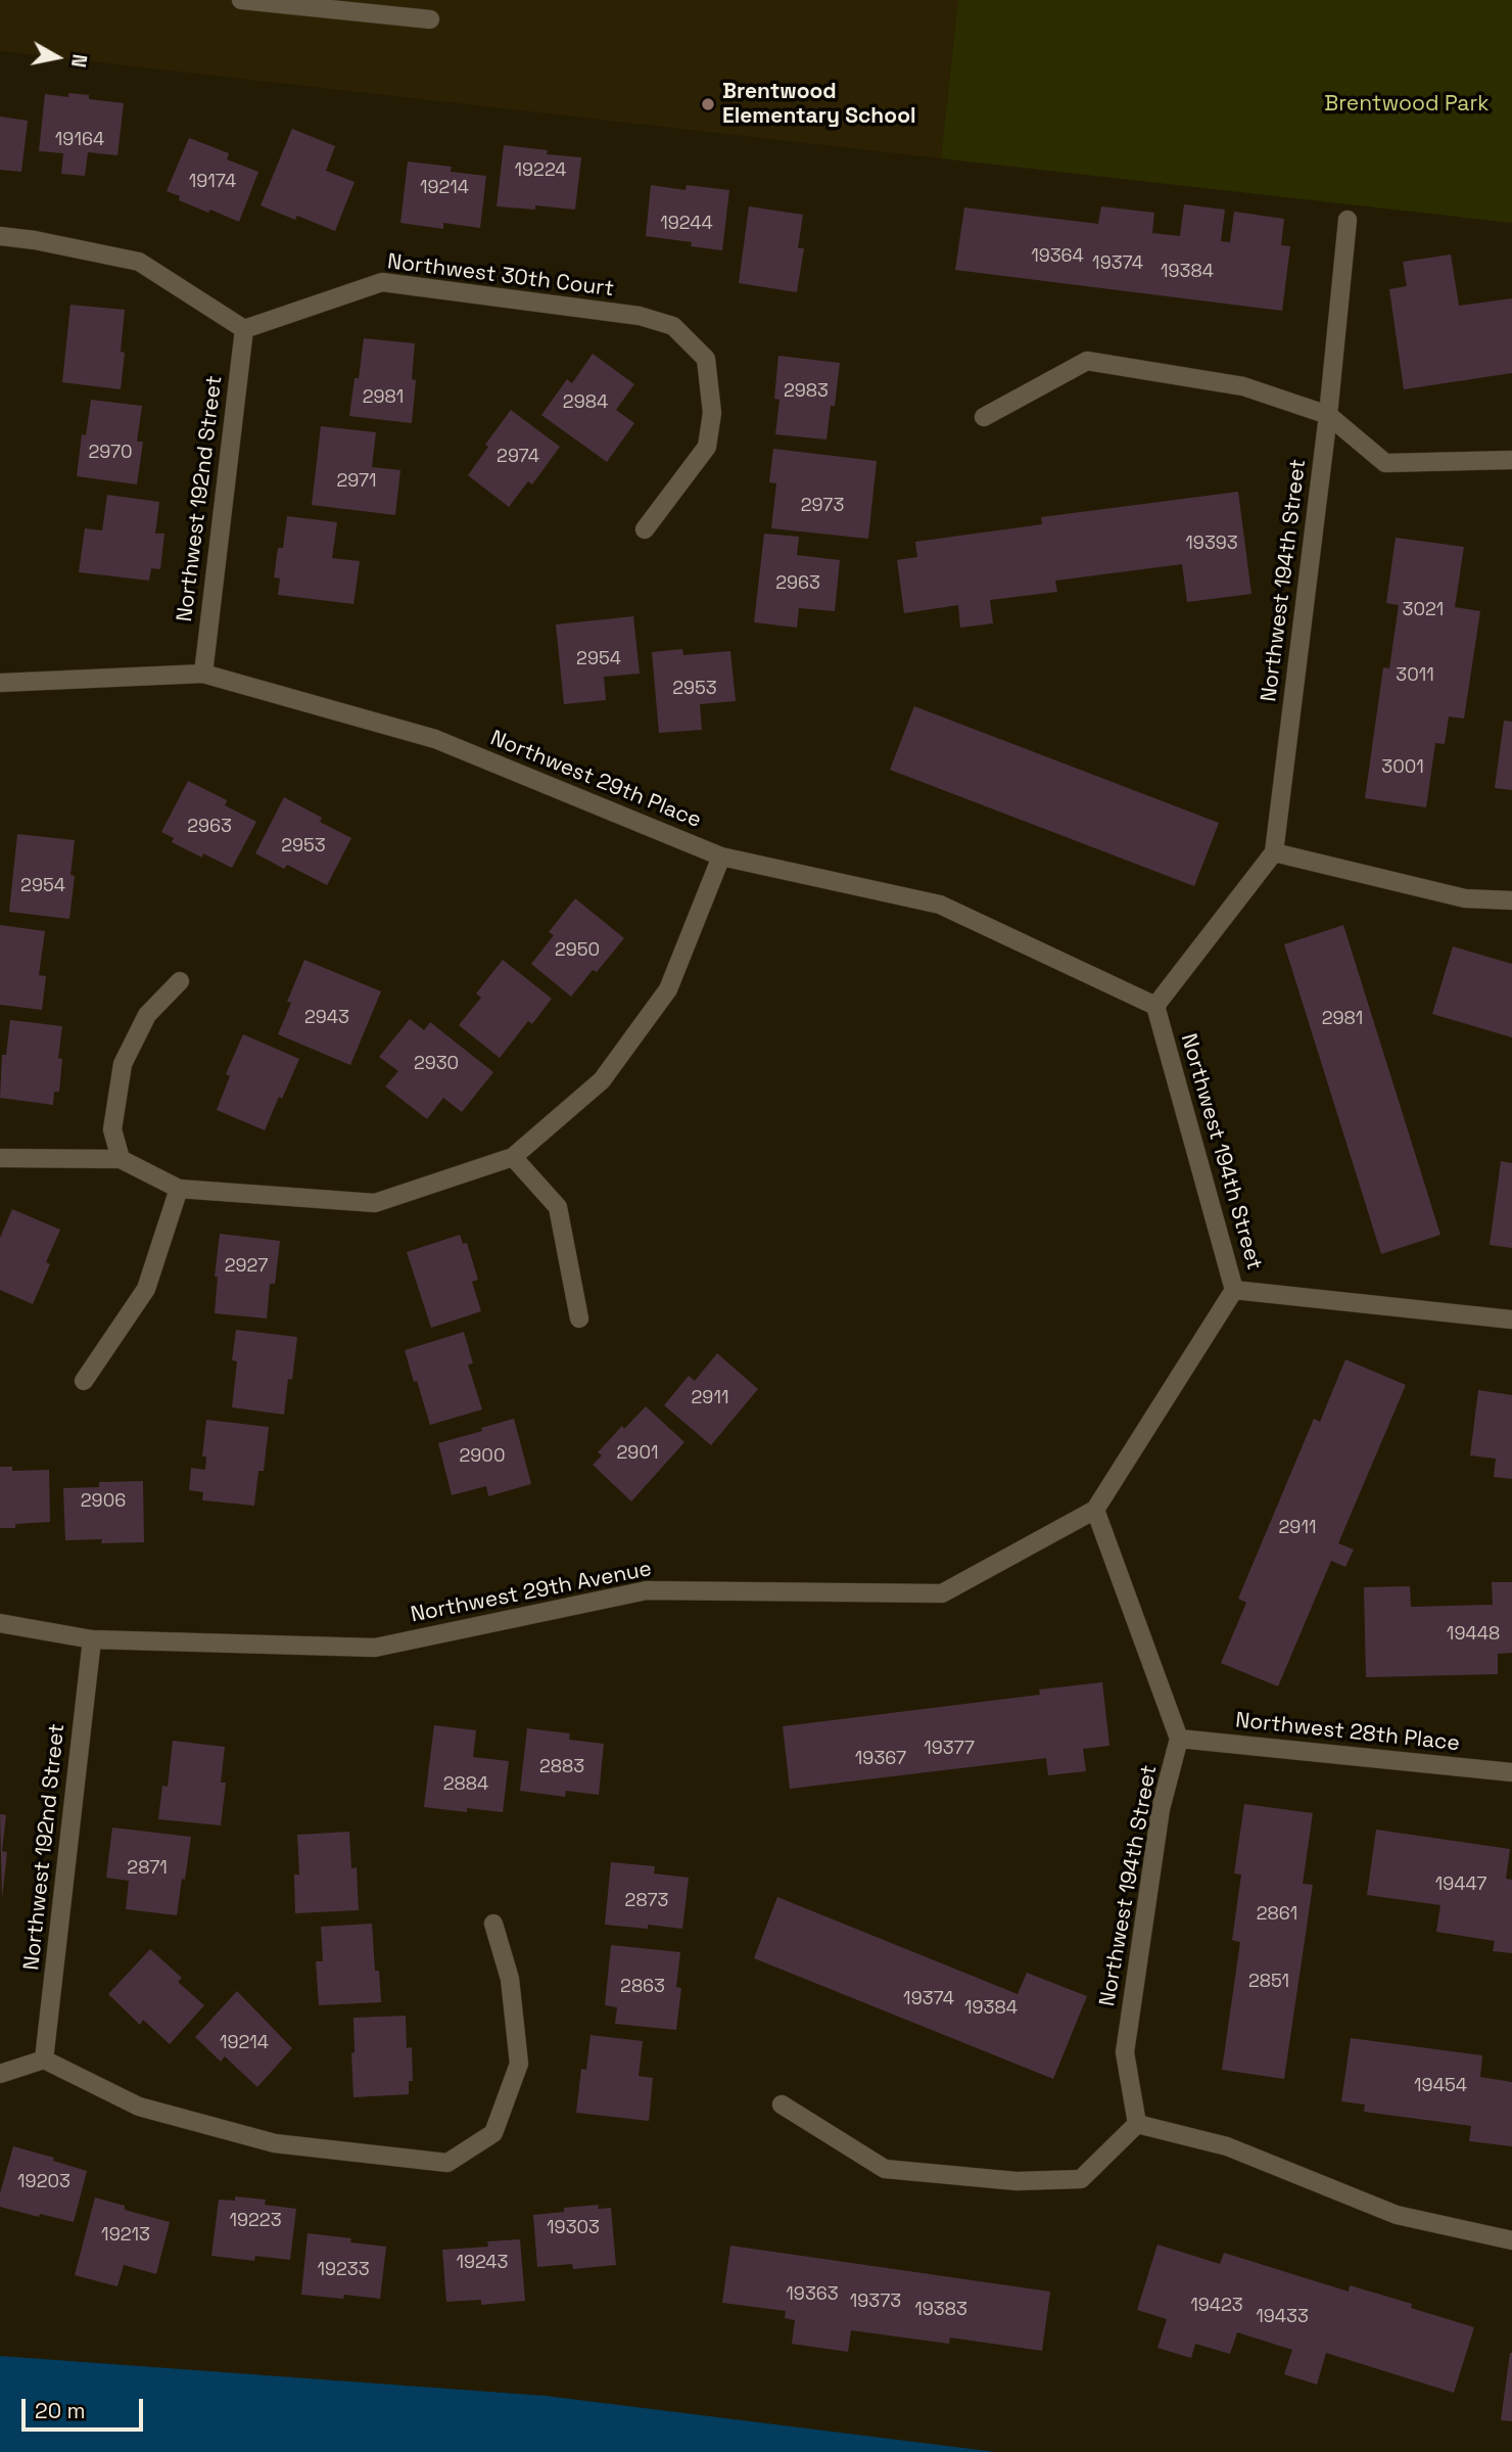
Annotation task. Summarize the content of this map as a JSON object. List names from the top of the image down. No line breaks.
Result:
{"streets":{"street":["Northwest 30th Court","Northwest 192nd Street","Northwest 194th Street","Northwest 29th Place","Northwest 29th Avenue","Northwest 28th Place"]},"crossings":[["Northwest 30th Court","Northwest 192nd Street"],["Northwest 192nd Street","Northwest 29th Place"],["Northwest 192nd Street","Northwest 29th Avenue"],["Northwest 194th Street","Northwest 29th Place"],["Northwest 194th Street","Northwest 29th Avenue"],["Northwest 194th Street","Northwest 28th Place"]],"parks":["Brentwood Park"],"places":["Brentwood Elementary School"],"house_numbers":["19164","19224","19174","19214","19244","19364","19374","19384","2983","2981","2984","2970","2974","2971","2973","19393","2963","3021","2954","3011","2953","3001","2963","2953","2954","2950","2943","2981","2930","2927","2911","2901","2900","2906","2911","19448","19377","19367","2883","2884","2871","19447","2873","2861","2851","2863","19374","19384","19214","19454","19203","19223","19303","19213","19243","19233","19363","19373","19423","19383","19433"],"scale_bar":"20 m","north":"right"}
